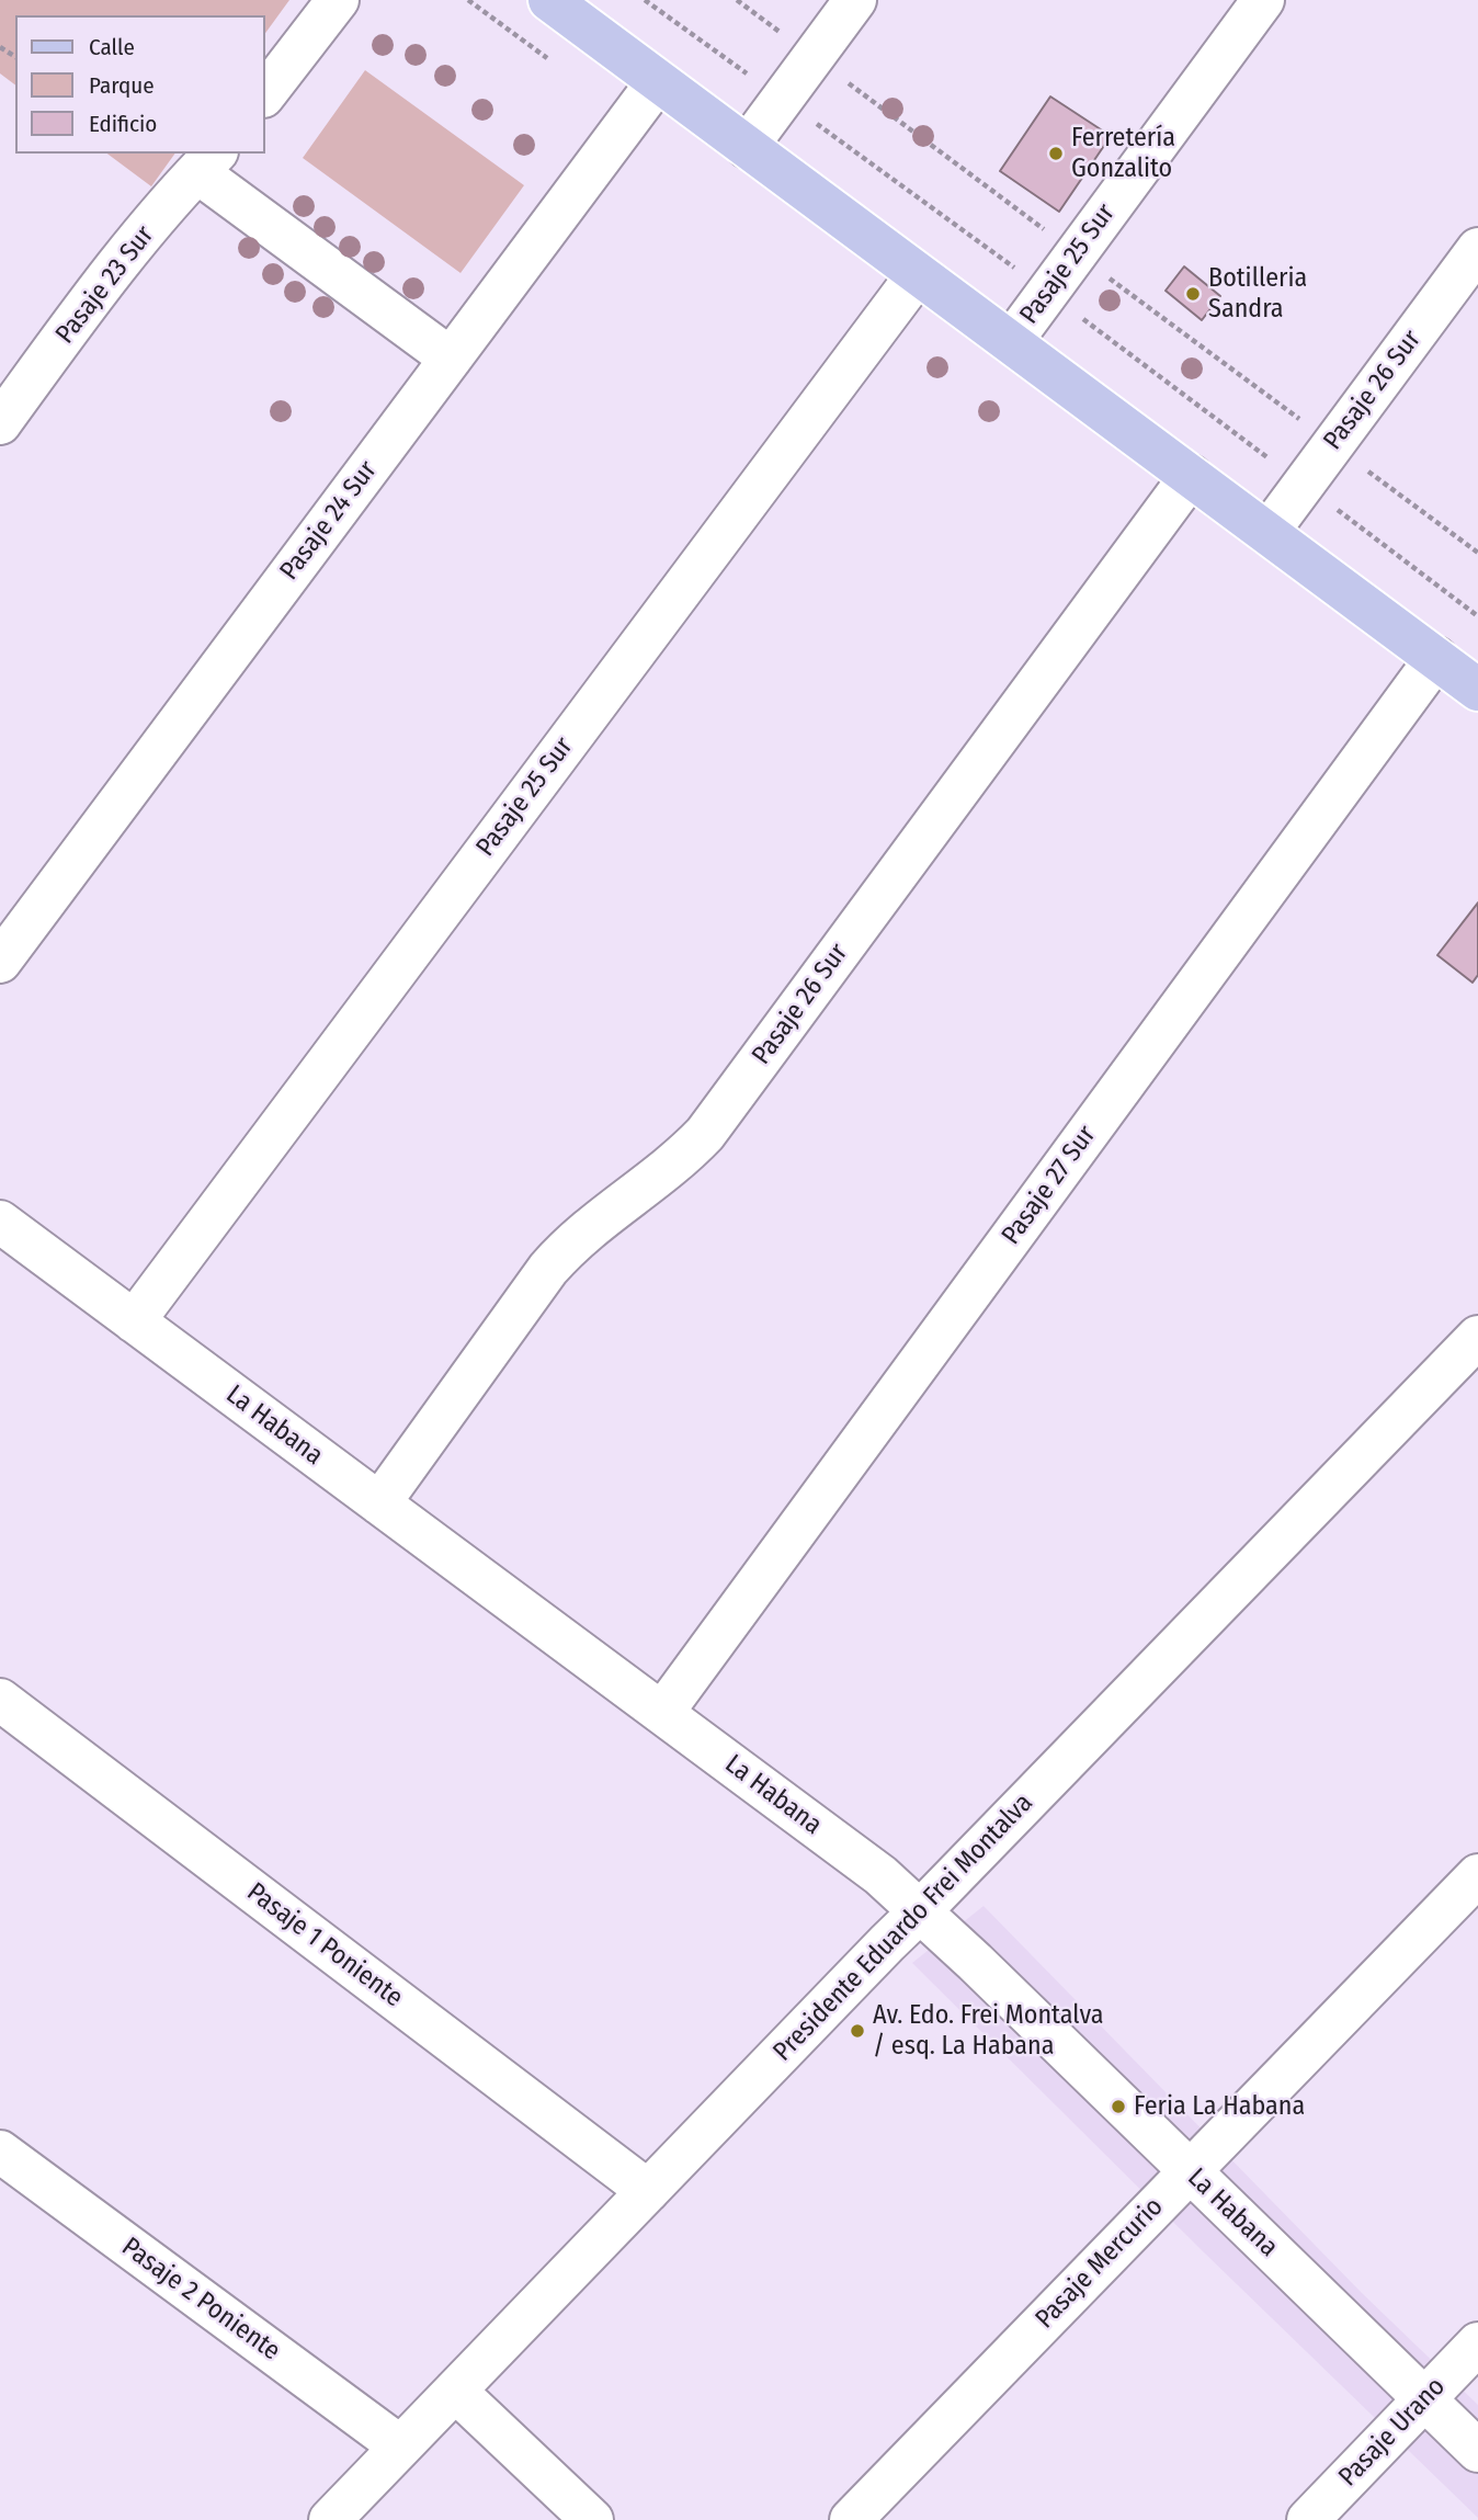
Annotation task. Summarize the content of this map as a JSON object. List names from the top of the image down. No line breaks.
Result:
{"streets":{"street":["Pasaje 25 Sur","Pasaje 23 Sur","Pasaje 26 Sur","Pasaje 24 Sur","Pasaje 27 Sur","La Habana","Presidente Eduardo Frei Montalva","Pasaje 1 Poniente","Pasaje Mercurio","Pasaje 2 Poniente","Pasaje Urano"]},"crossings":[["Pasaje 25 Sur","La Habana"],["Pasaje 26 Sur","La Habana"],["Pasaje 27 Sur","La Habana"],["La Habana","Presidente Eduardo Frei Montalva"],["La Habana","Pasaje Mercurio"],["La Habana","Pasaje Urano"],["Presidente Eduardo Frei Montalva","Pasaje 1 Poniente"],["Presidente Eduardo Frei Montalva","Pasaje 2 Poniente"]],"places":["Ferretería Gonzalito","Botilleria Sandra","Av. Edo. Frei Montalva / esq. La Habana","Feria La Habana"],"legend":["Calle","Parque","Edificio"]}
